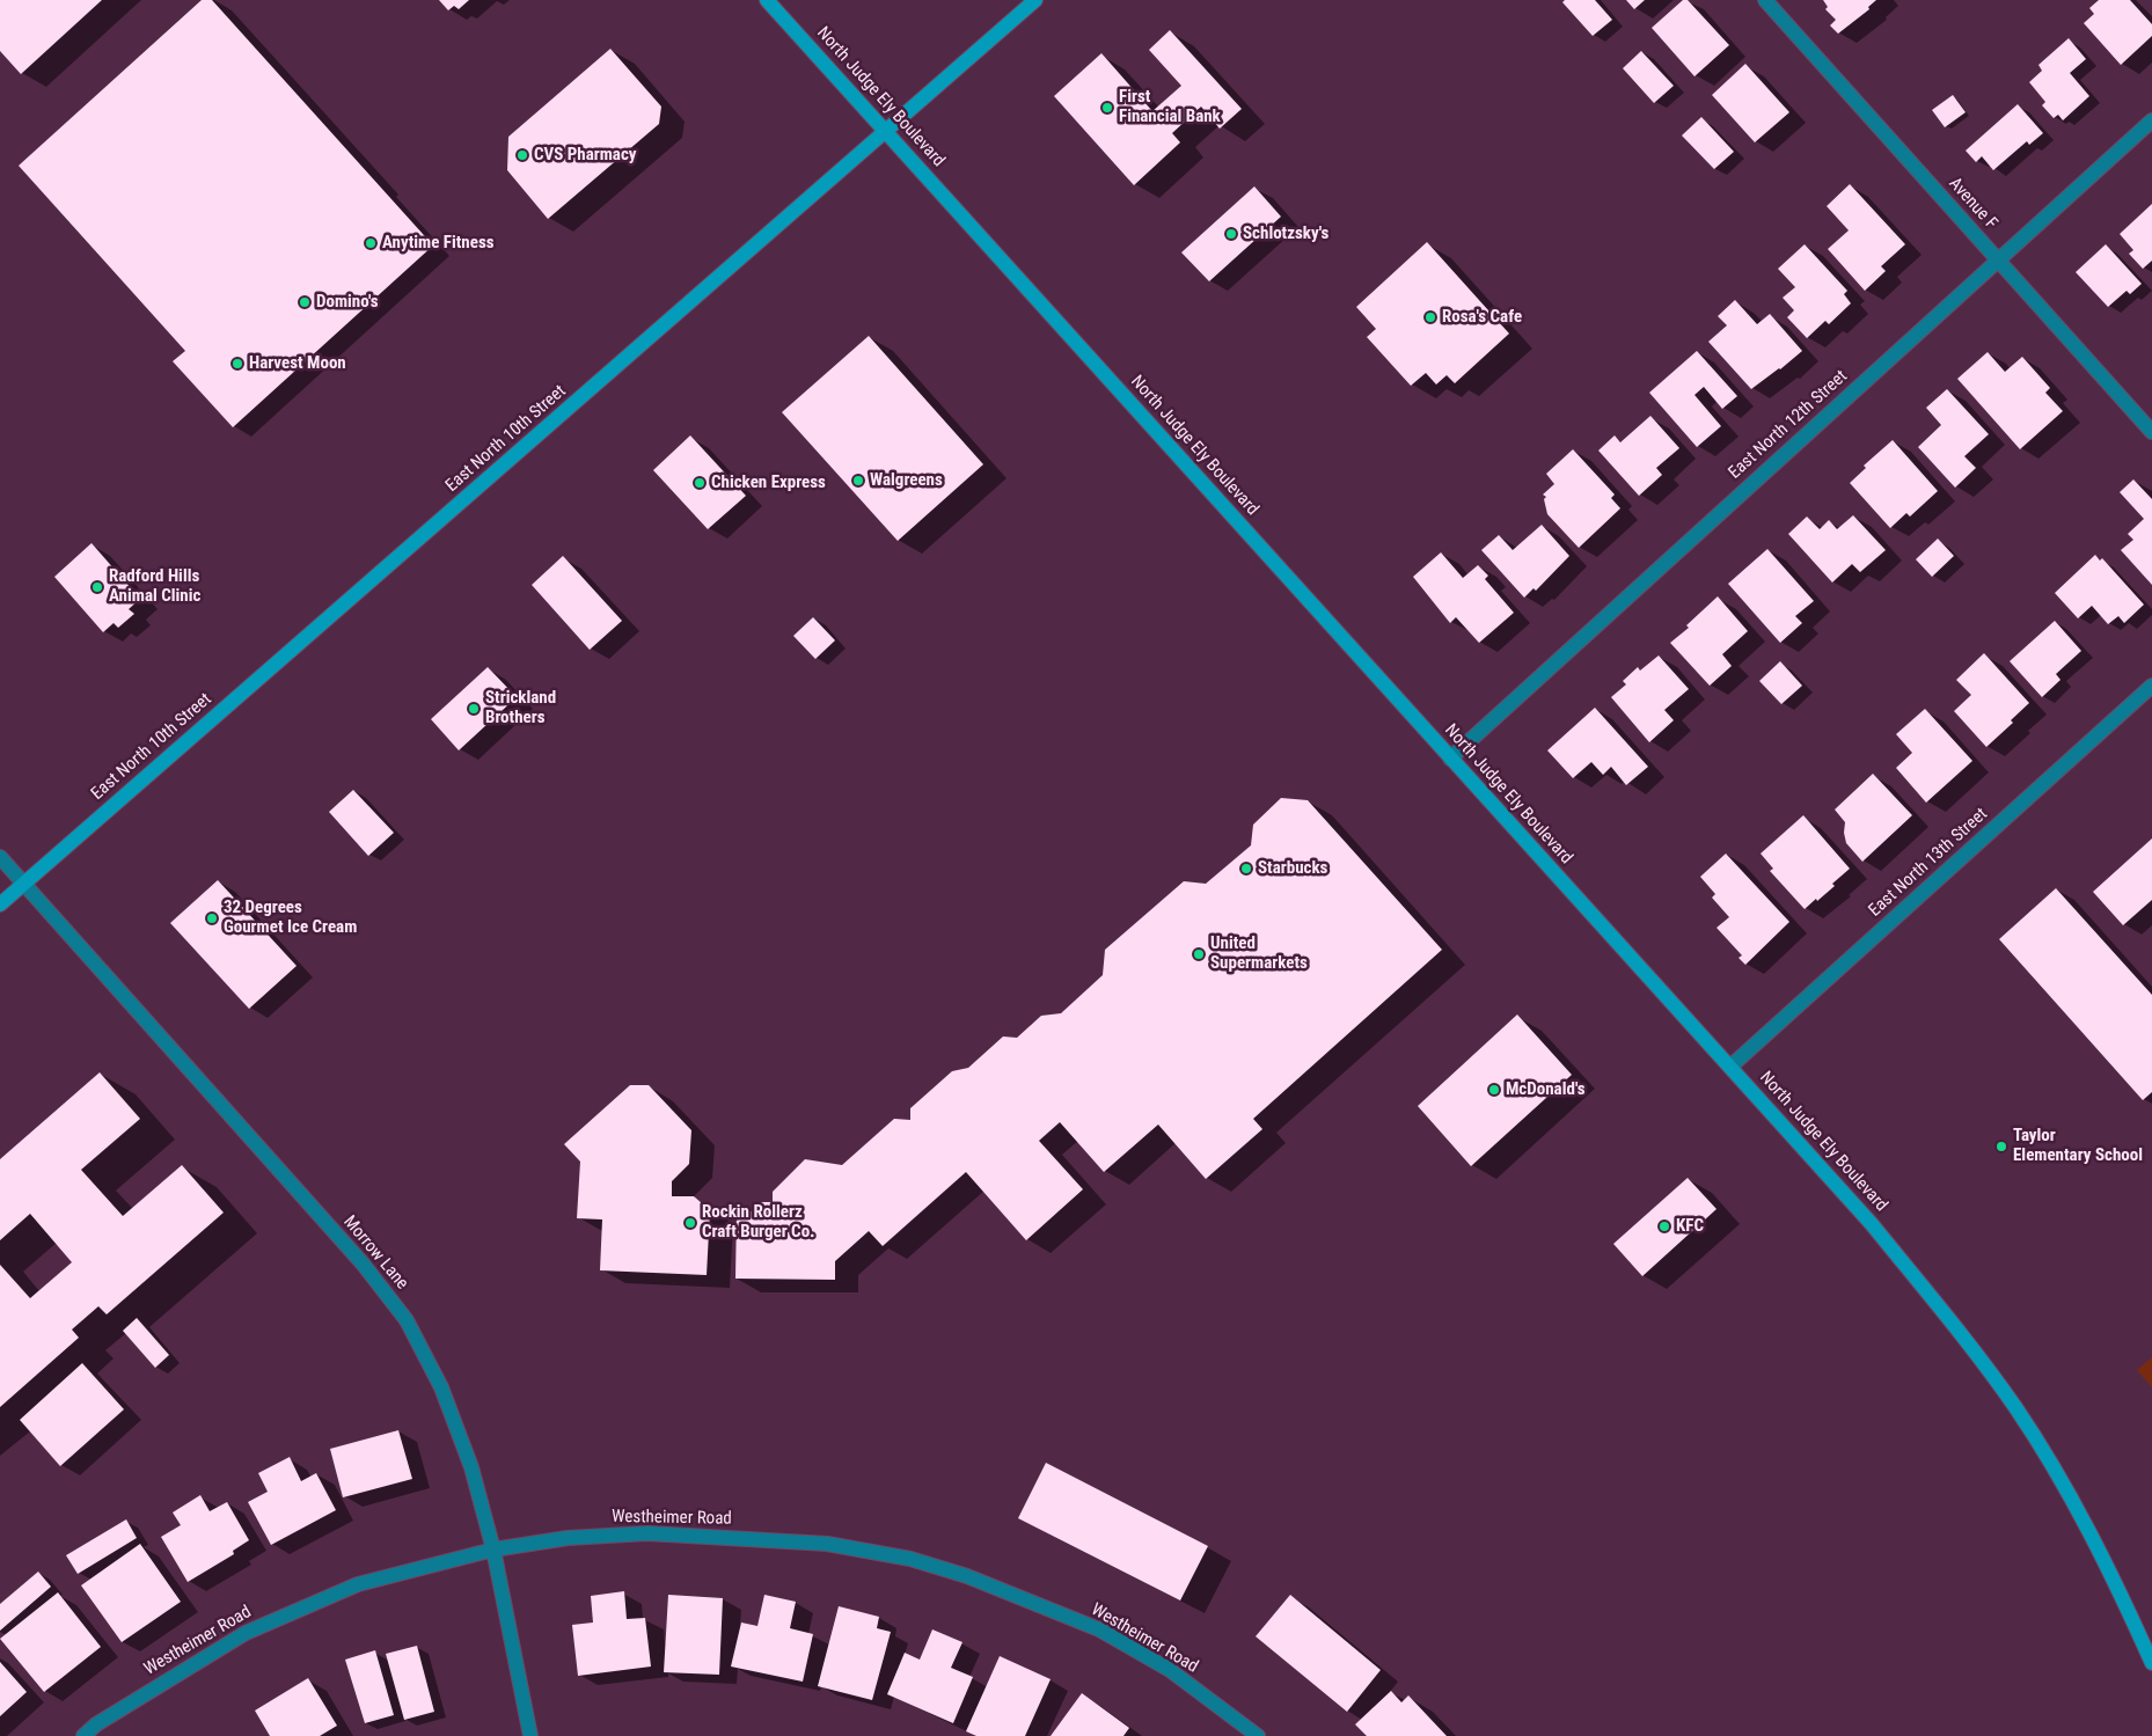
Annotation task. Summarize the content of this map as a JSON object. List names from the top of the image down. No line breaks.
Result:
{"streets":{"main road":["North Judge Ely Boulevard","East North 10th Street"],"street":["Avenue F","East North 12th Street","East North 13th Street","Morrow Lane","Westheimer Road"]},"crossings":[["North Judge Ely Boulevard","East North 12th Street"],["North Judge Ely Boulevard","East North 10th Street"],["North Judge Ely Boulevard","East North 13th Street"],["Avenue F","East North 12th Street"],["East North 10th Street","Morrow Lane"],["Morrow Lane","Westheimer Road"]],"places":["First Financial Bank","CVS Pharmacy","Schlotzsky's","Anytime Fitness","Domino's","Rosa's Cafe","Harvest Moon","Walgreens","Chicken Express","Radford Hills Animal Clinic","Strickland Brothers","Starbucks","32 Degrees Gourmet Ice Cream","United Supermarkets","McDonald's","Taylor Elementary School","Rockin Rollerz Craft Burger Co.","KFC"]}
